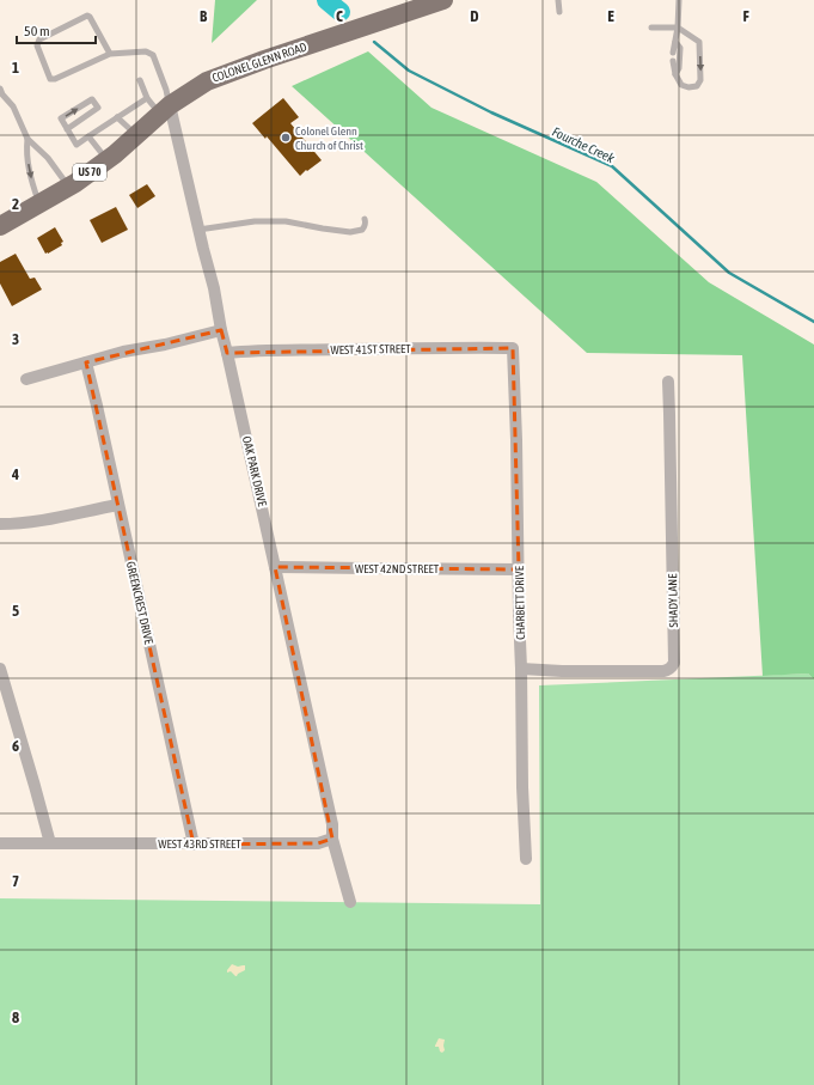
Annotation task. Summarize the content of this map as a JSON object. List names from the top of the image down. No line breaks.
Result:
{"streets":{"main road":["COLONEL GLENN ROAD","US 70"],"street":["WEST 41ST STREET","OAK PARK DRIVE","WEST 42ND STREET","SHADY LANE","GREENCREST DRIVE","CHARBETT DRIVE","WEST 43RD STREET"]},"crossings":[["COLONEL GLENN ROAD","OAK PARK DRIVE"],["WEST 41ST STREET","OAK PARK DRIVE"],["WEST 41ST STREET","CHARBETT DRIVE"],["OAK PARK DRIVE","WEST 42ND STREET"],["OAK PARK DRIVE","WEST 43RD STREET"],["WEST 42ND STREET","CHARBETT DRIVE"],["SHADY LANE","CHARBETT DRIVE"],["GREENCREST DRIVE","WEST 43RD STREET"]],"water":["Fourche Creek"],"places":["Colonel Glenn Church of Christ"],"scale_bar":"50 m","grid":{"columns":["B","C","D","E","F"],"rows":["1","2","3","4","5","6","7","8"]}}
